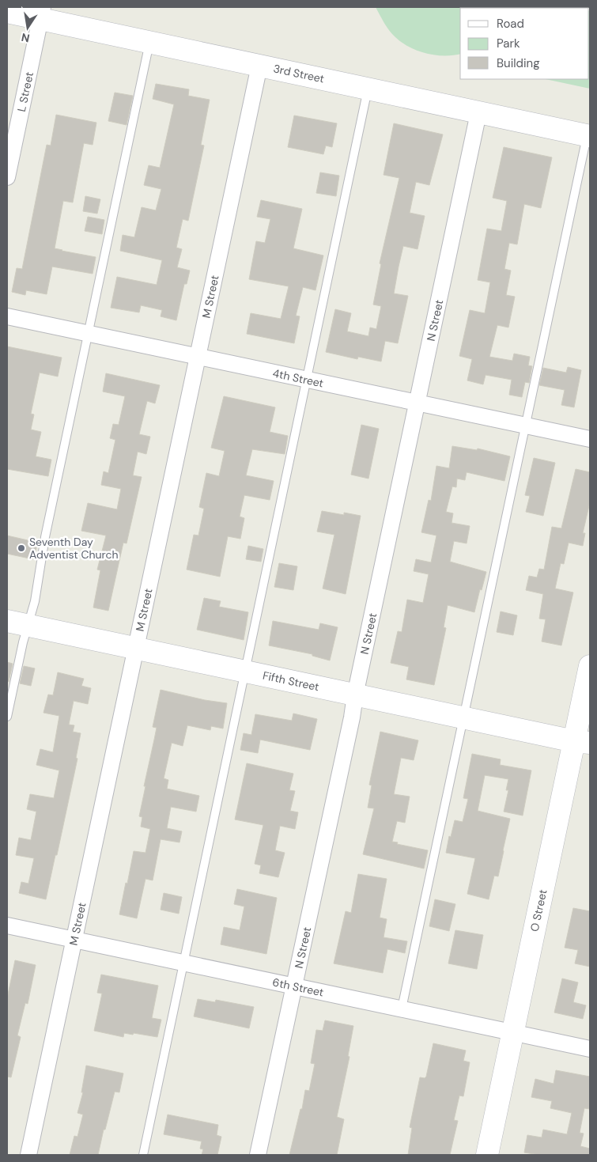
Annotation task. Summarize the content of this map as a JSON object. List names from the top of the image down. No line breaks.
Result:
{"streets":{"street":["3rd Street","L Street","M Street","N Street","4th Street","Fifth Street","O Street","6th Street"]},"crossings":[["3rd Street","L Street"],["3rd Street","M Street"],["3rd Street","N Street"],["M Street","4th Street"],["M Street","Fifth Street"],["M Street","6th Street"],["N Street","4th Street"],["N Street","Fifth Street"],["N Street","6th Street"],["Fifth Street","O Street"],["O Street","6th Street"]],"places":["Seventh Day Adventist Church"],"legend":["Road","Park","Building"],"north":"bottom"}
